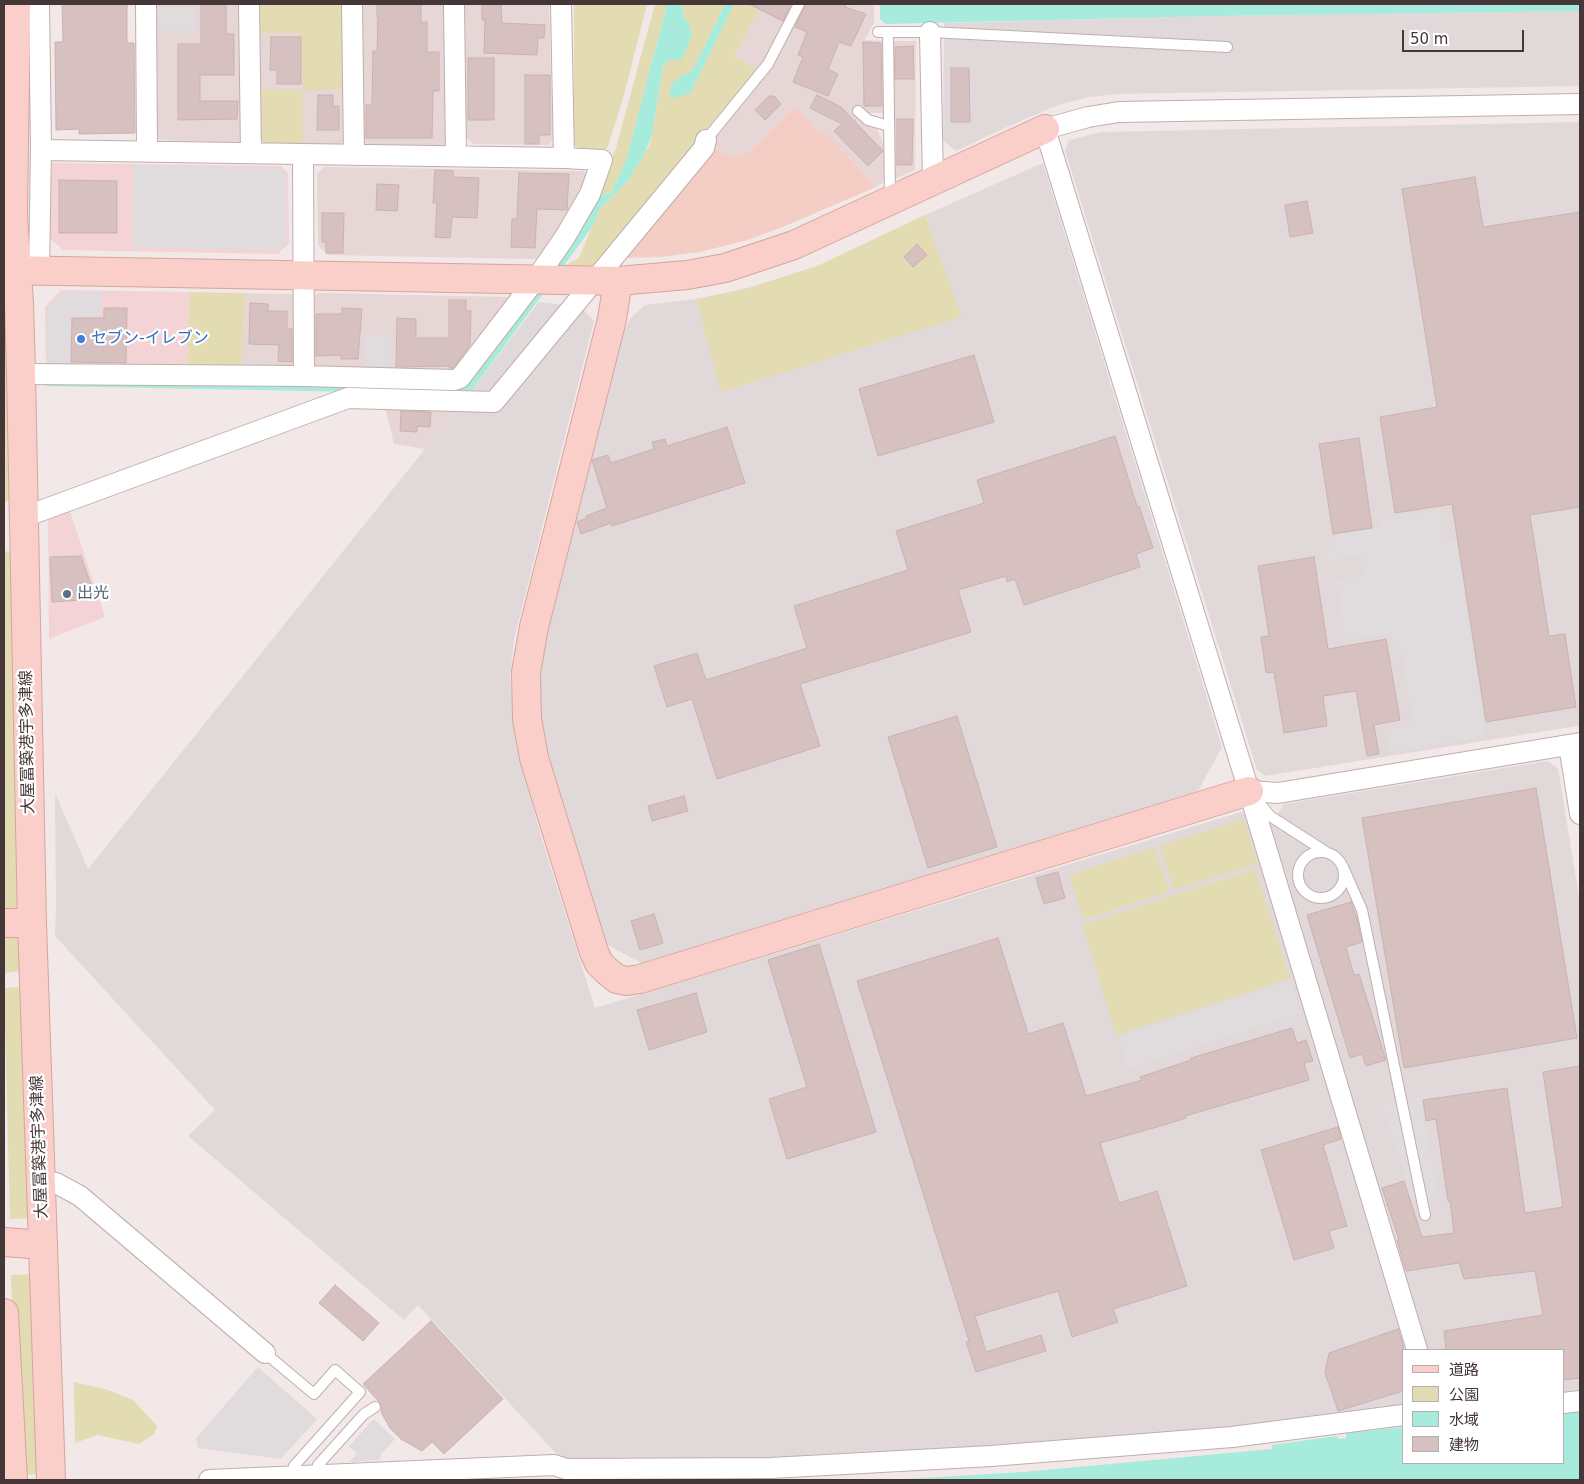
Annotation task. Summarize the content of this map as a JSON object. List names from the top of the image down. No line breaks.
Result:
{"streets":{"street":["大屋冨築港宇多津線"]},"places":["セブン-イレブン","出光"],"legend":["道路","公園","水域","建物"],"scale_bar":"50 m"}
